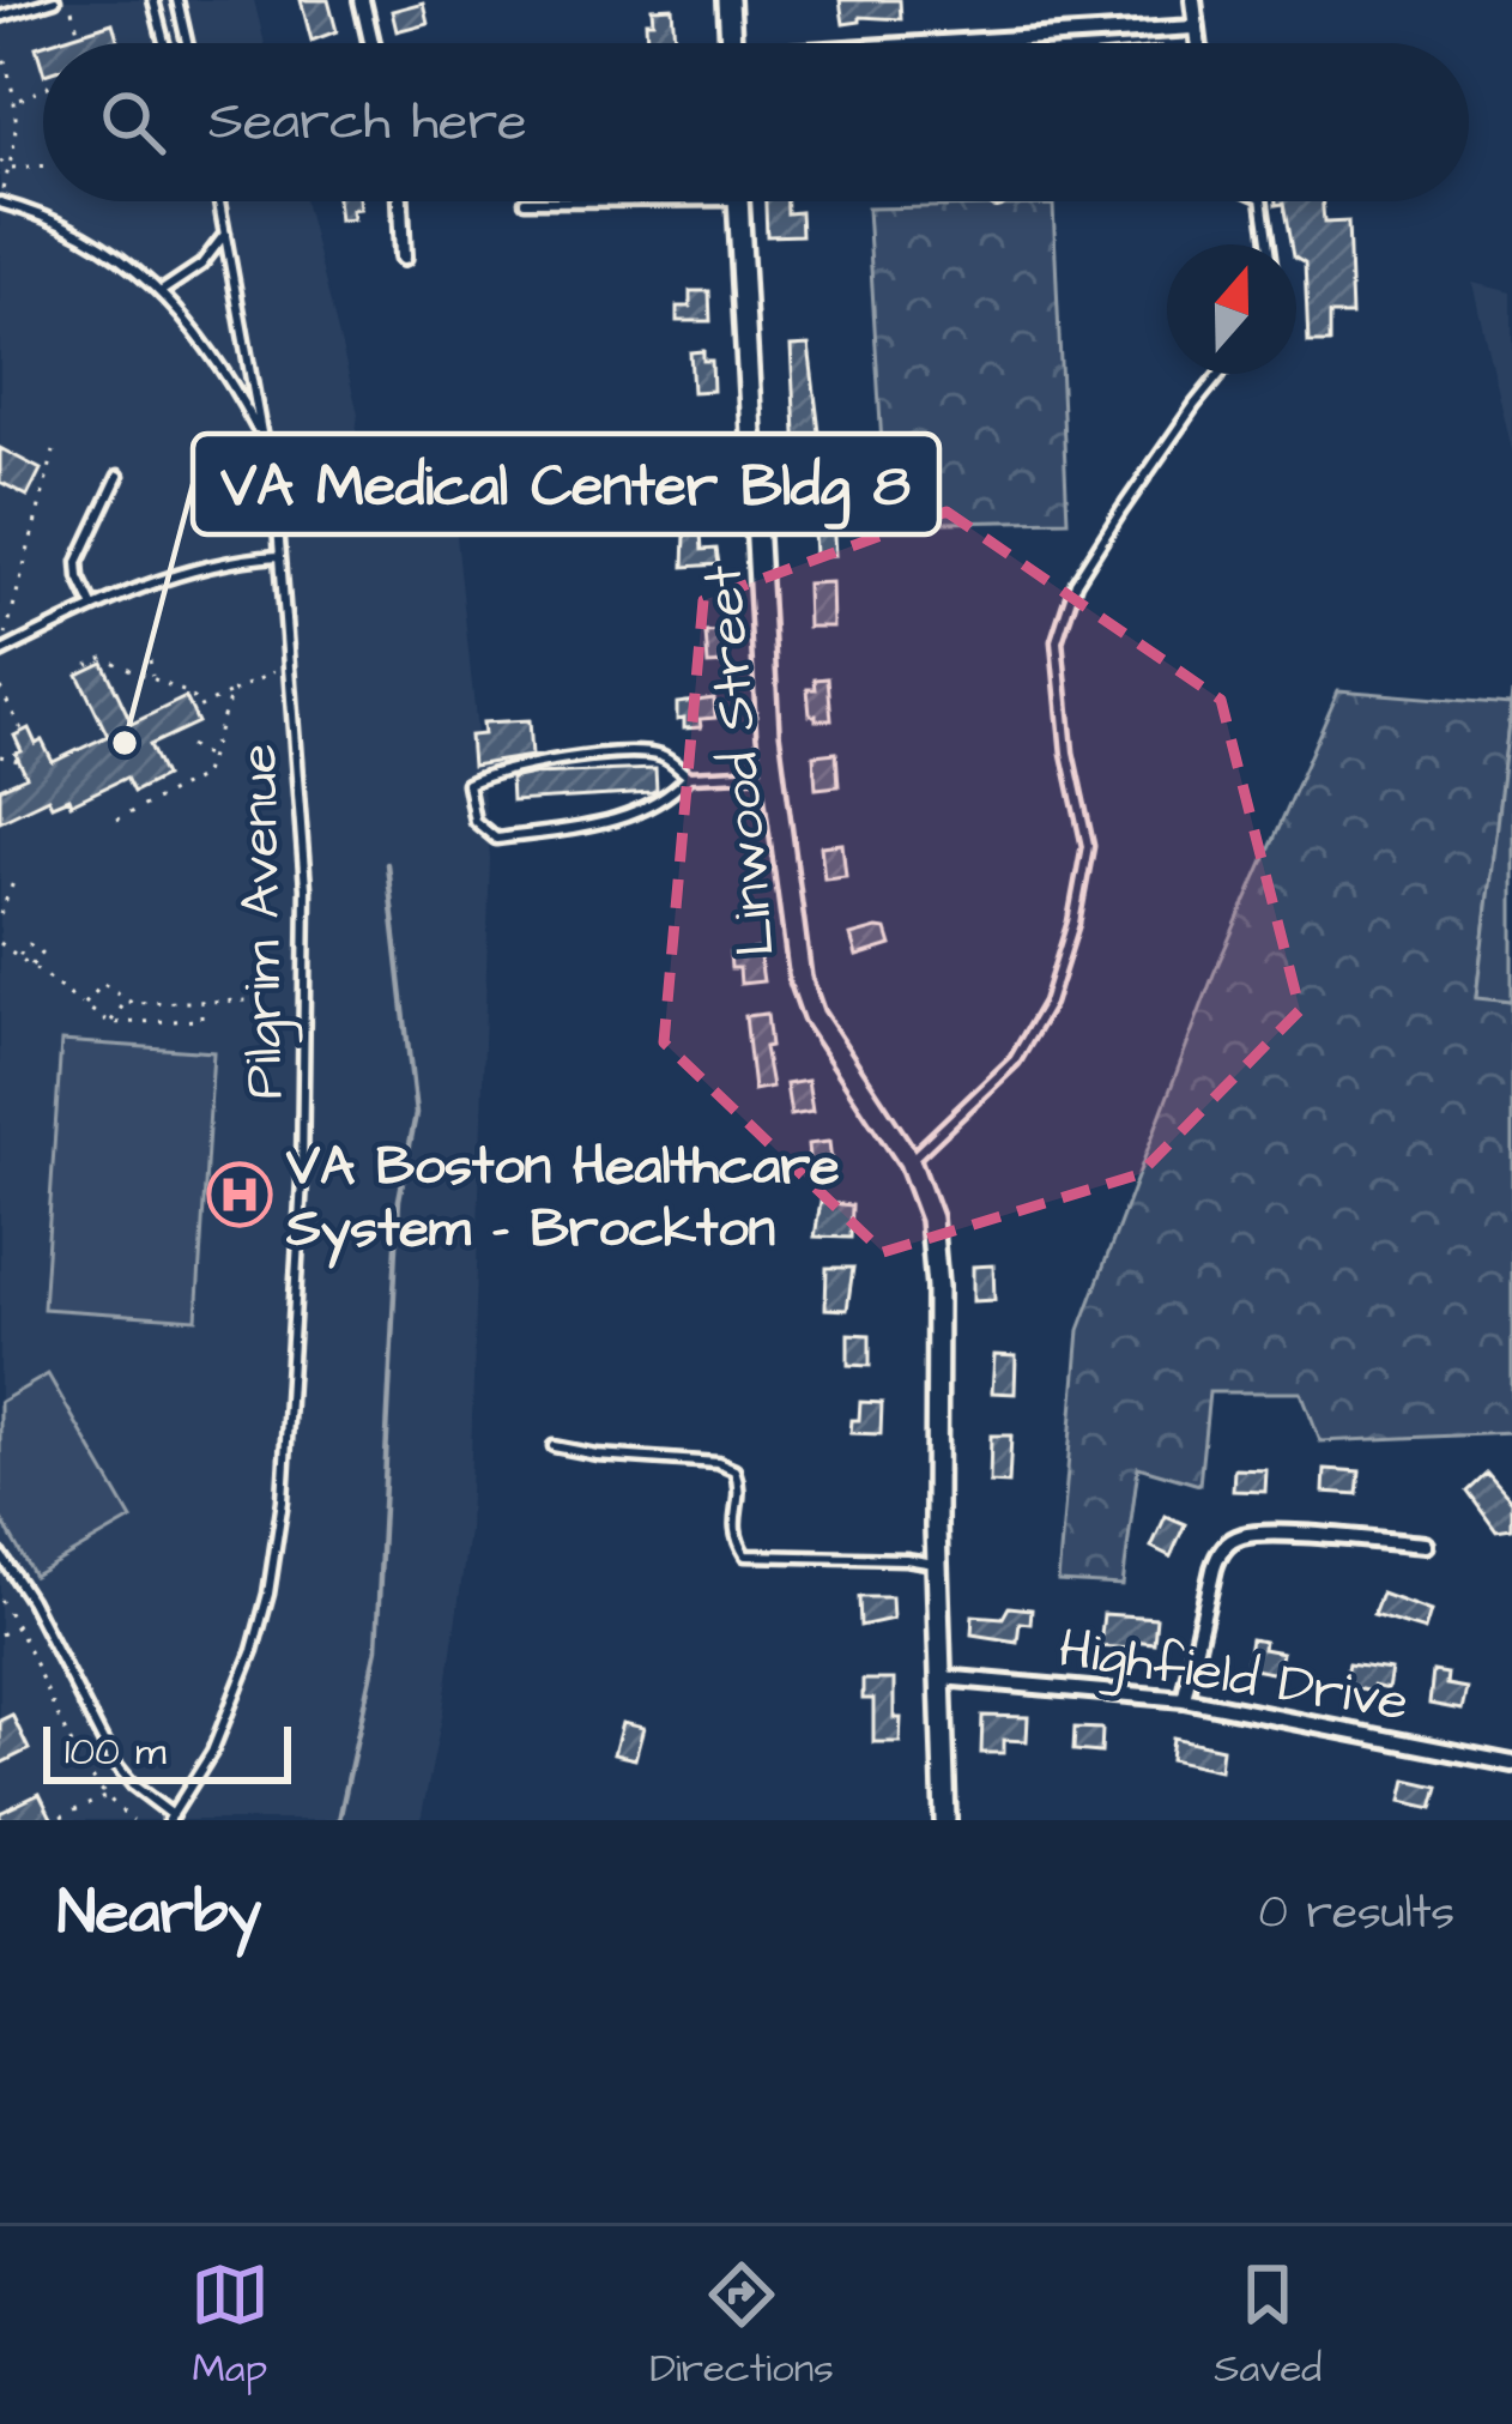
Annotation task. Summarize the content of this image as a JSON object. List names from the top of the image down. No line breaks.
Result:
{"streets":{"street":["Linwood Street","Highfield Drive"],"lane":["Pilgrim Avenue"]},"crossings":[["Linwood Street","Highfield Drive"]],"places":{"other":["VA Medical Center Bldg 8"],"hospital":["VA Boston Healthcare System - Brockton"]},"scale_bar":"100 m","north":"top","page":{"search":"Search here","scale":"100 m","heading":["Nearby","0 results"],"nav":["Map","Directions","Saved"]}}
